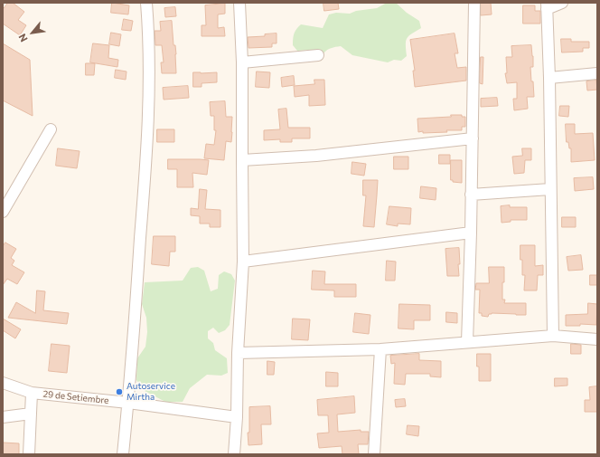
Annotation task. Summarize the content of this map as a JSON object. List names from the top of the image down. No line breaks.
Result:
{"streets":{"street":["29 de Setiembre"]},"places":["Autoservice Mirtha"],"north":"bottom left"}
